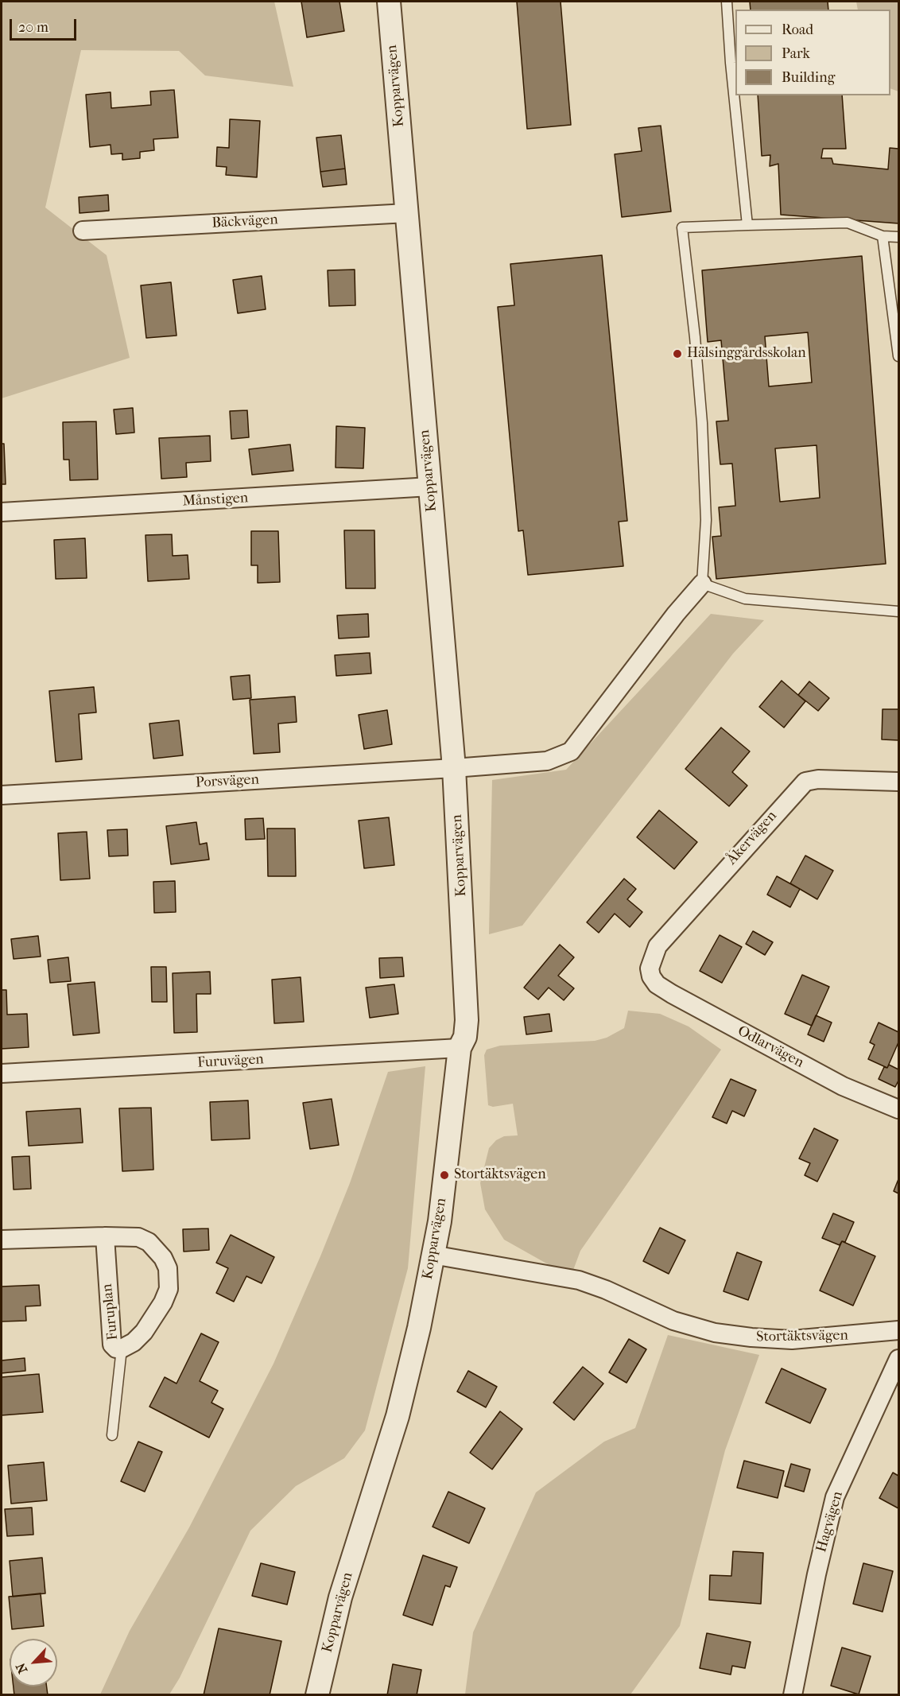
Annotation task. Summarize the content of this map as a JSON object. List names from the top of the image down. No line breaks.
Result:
{"streets":{"street":["Kopparvägen","Bäckvägen","Månstigen","Porsvägen","Åkervägen","Odlarvägen","Furuvägen","Furuplan","Stortäktsvägen","Hagvägen"]},"crossings":[["Kopparvägen","Bäckvägen"],["Kopparvägen","Månstigen"],["Kopparvägen","Porsvägen"],["Kopparvägen","Furuvägen"],["Kopparvägen","Stortäktsvägen"],["Åkervägen","Odlarvägen"]],"places":["Hälsinggårdsskolan","Stortäktsvägen"],"legend":["Road","Park","Building"],"scale_bar":"20 m","north":"bottom left"}
